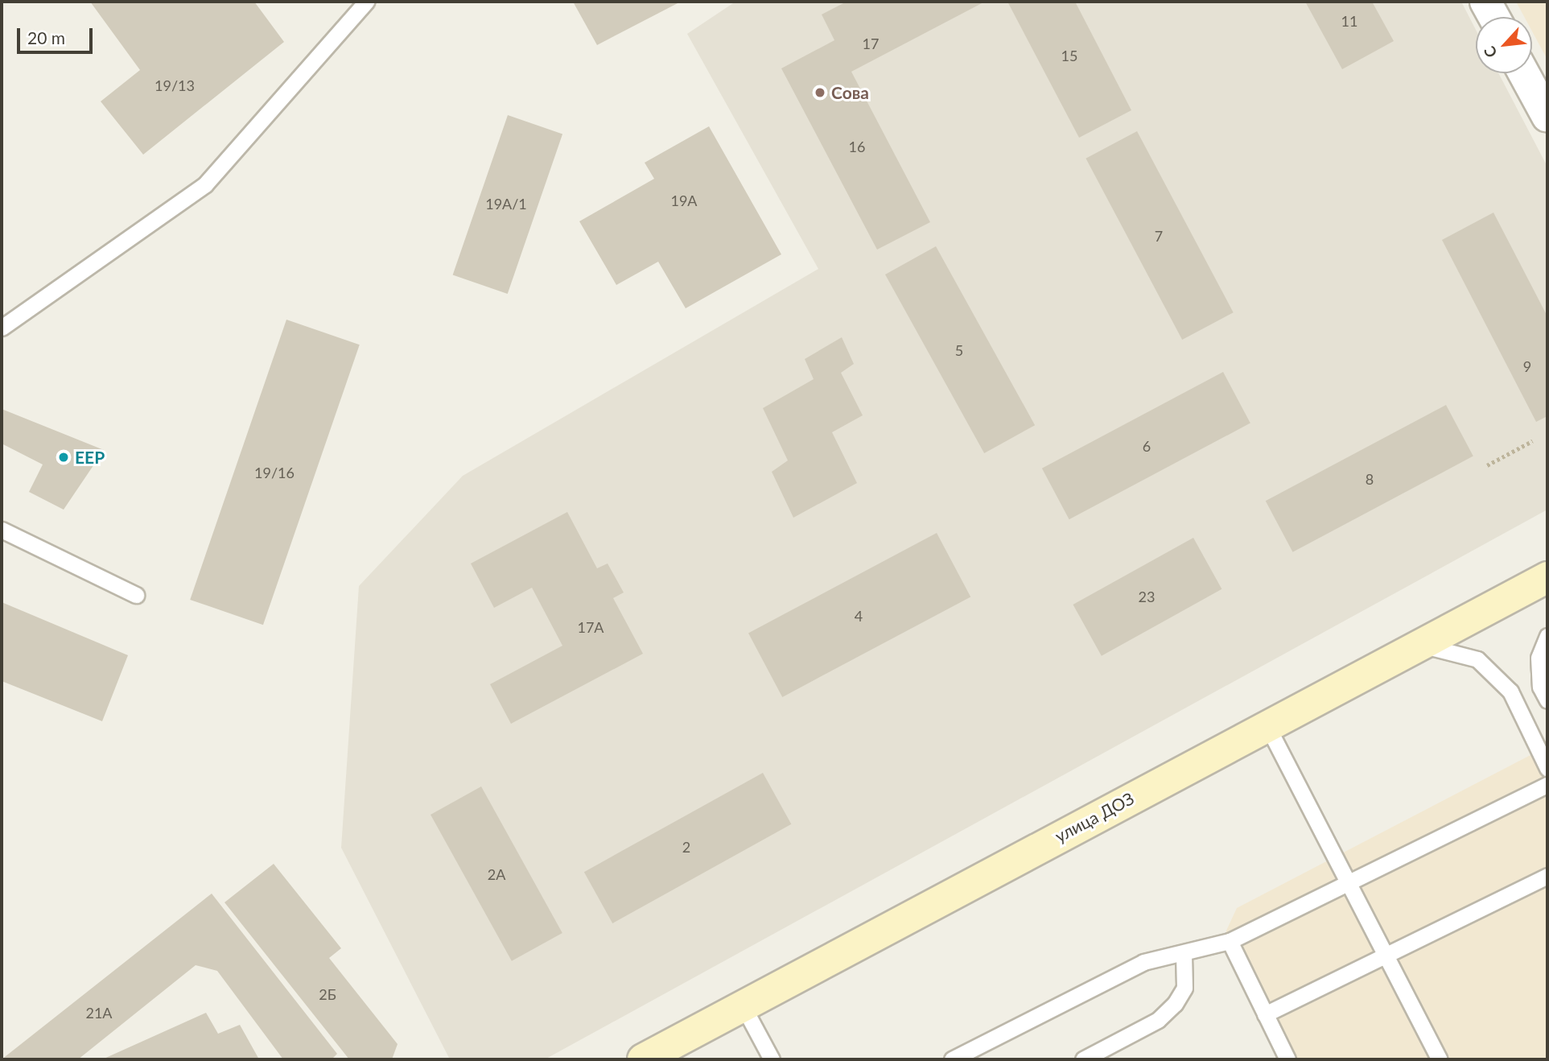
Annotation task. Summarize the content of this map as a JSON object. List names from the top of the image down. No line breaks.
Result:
{"streets":{"main road":["улица ДОЗ"]},"places":["Сова","EEP"],"house_numbers":["11","17","15","19/13","16","19А","19А/1","7","5","9","6","19/16","8","23","4","17А","2","2А","2Б","21А"],"scale_bar":"20 m","north":"bottom left"}
